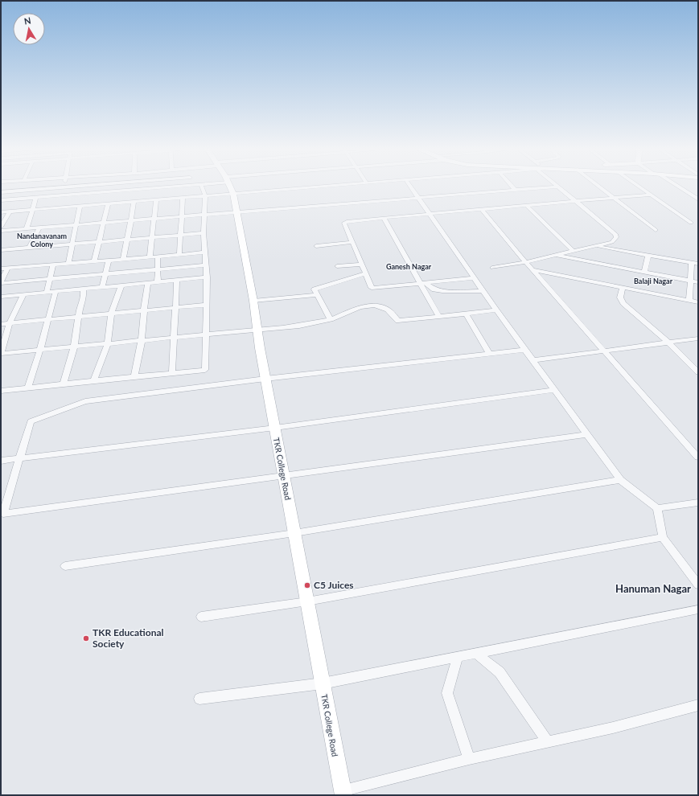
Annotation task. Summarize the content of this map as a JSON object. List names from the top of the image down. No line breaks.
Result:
{"streets":{"street":["TKR College Road"]},"districts":["Nandanavanam Colony","Ganesh Nagar","Balaji Nagar","Hanuman Nagar"],"places":["C5 Juices","TKR Educational Society"],"north":"top"}
